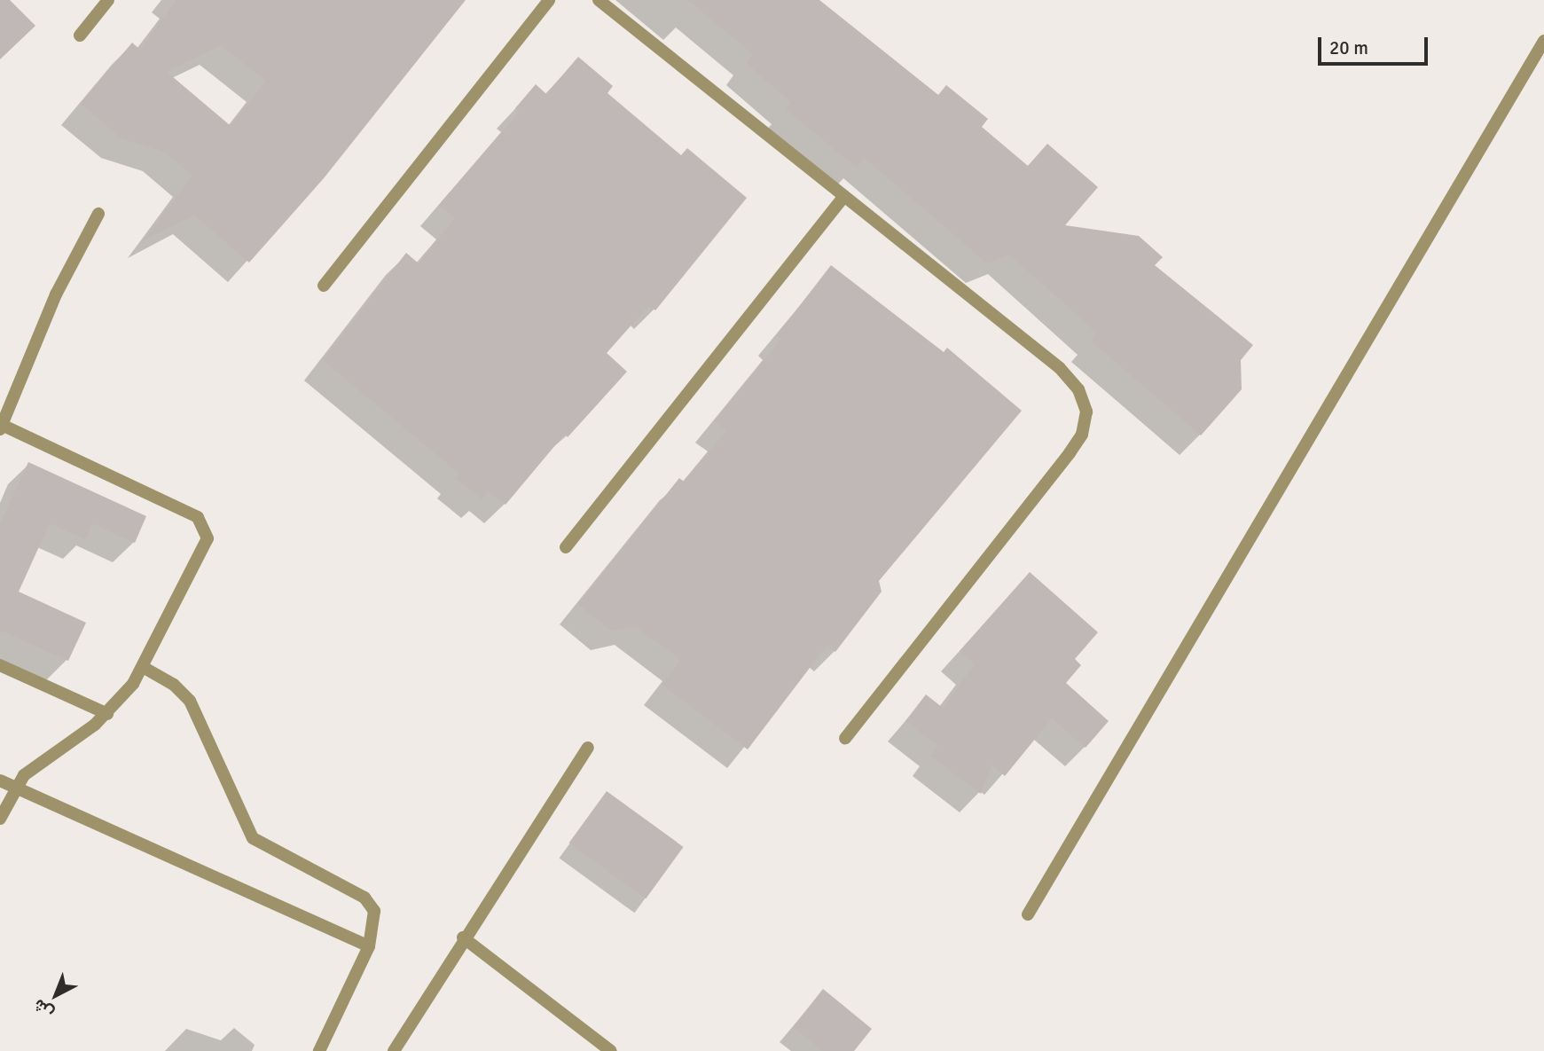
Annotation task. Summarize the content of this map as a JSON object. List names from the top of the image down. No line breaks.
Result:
{"scale_bar":"20 m","north":"bottom left"}
